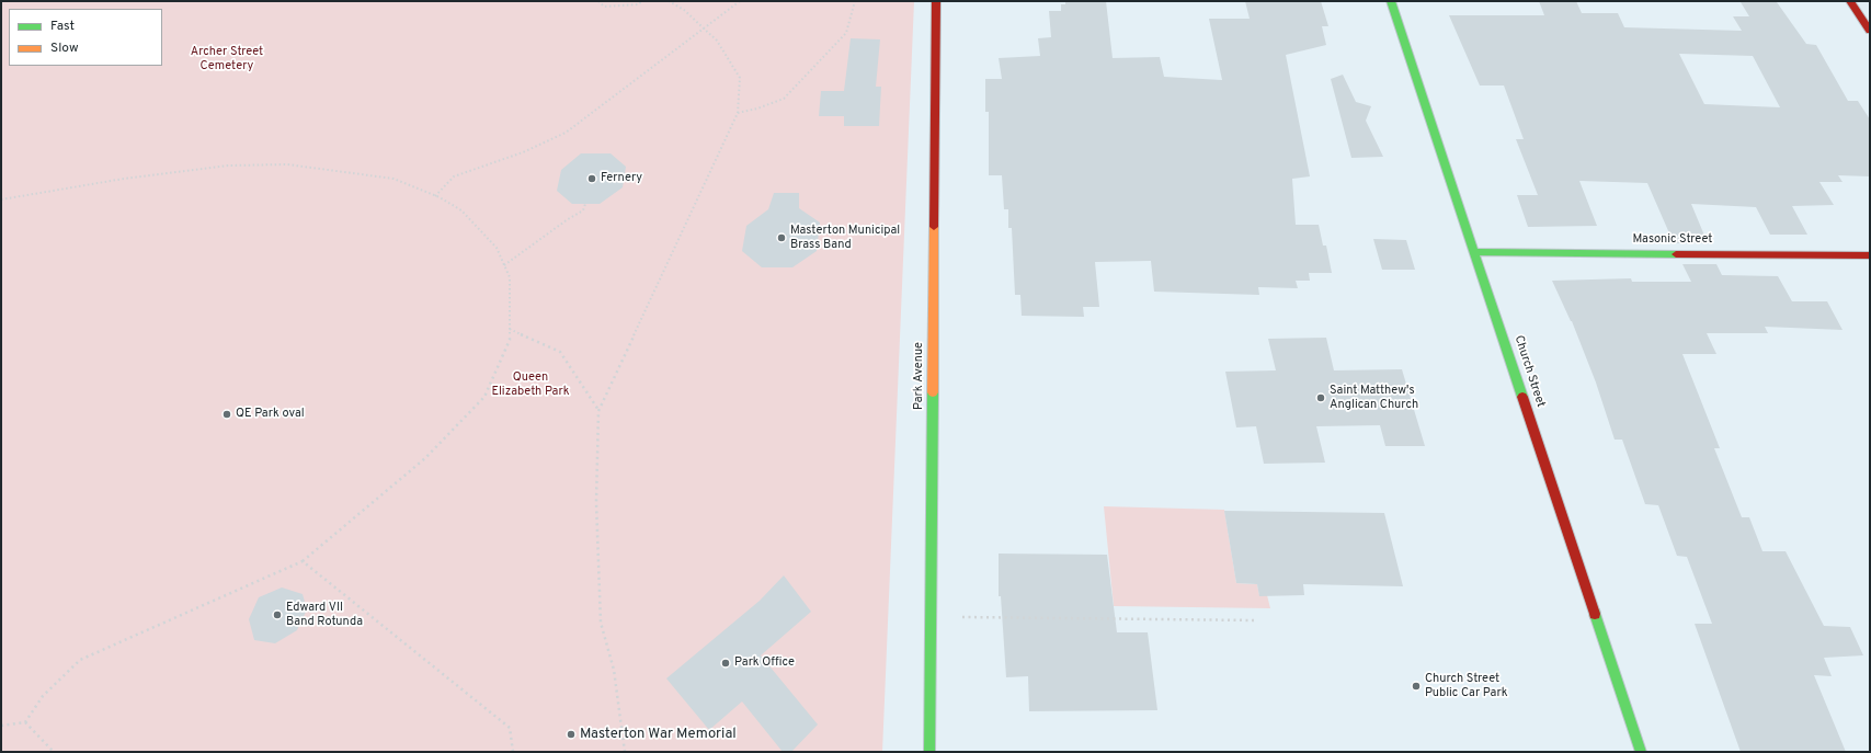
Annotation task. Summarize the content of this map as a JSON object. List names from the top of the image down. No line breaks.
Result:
{"streets":{"street":["Masonic Street","Church Street","Park Avenue"]},"crossings":[["Masonic Street","Church Street"]],"parks":["Archer Street Cemetery","Queen Elizabeth Park"],"places":["Fernery","Masterton Municipal Brass Band","Saint Matthew's Anglican Church","QE Park oval","Edward VII Band Rotunda","Park Office","Church Street Public Car Park","Masterton War Memorial"],"legend":["Fast","Slow"]}
